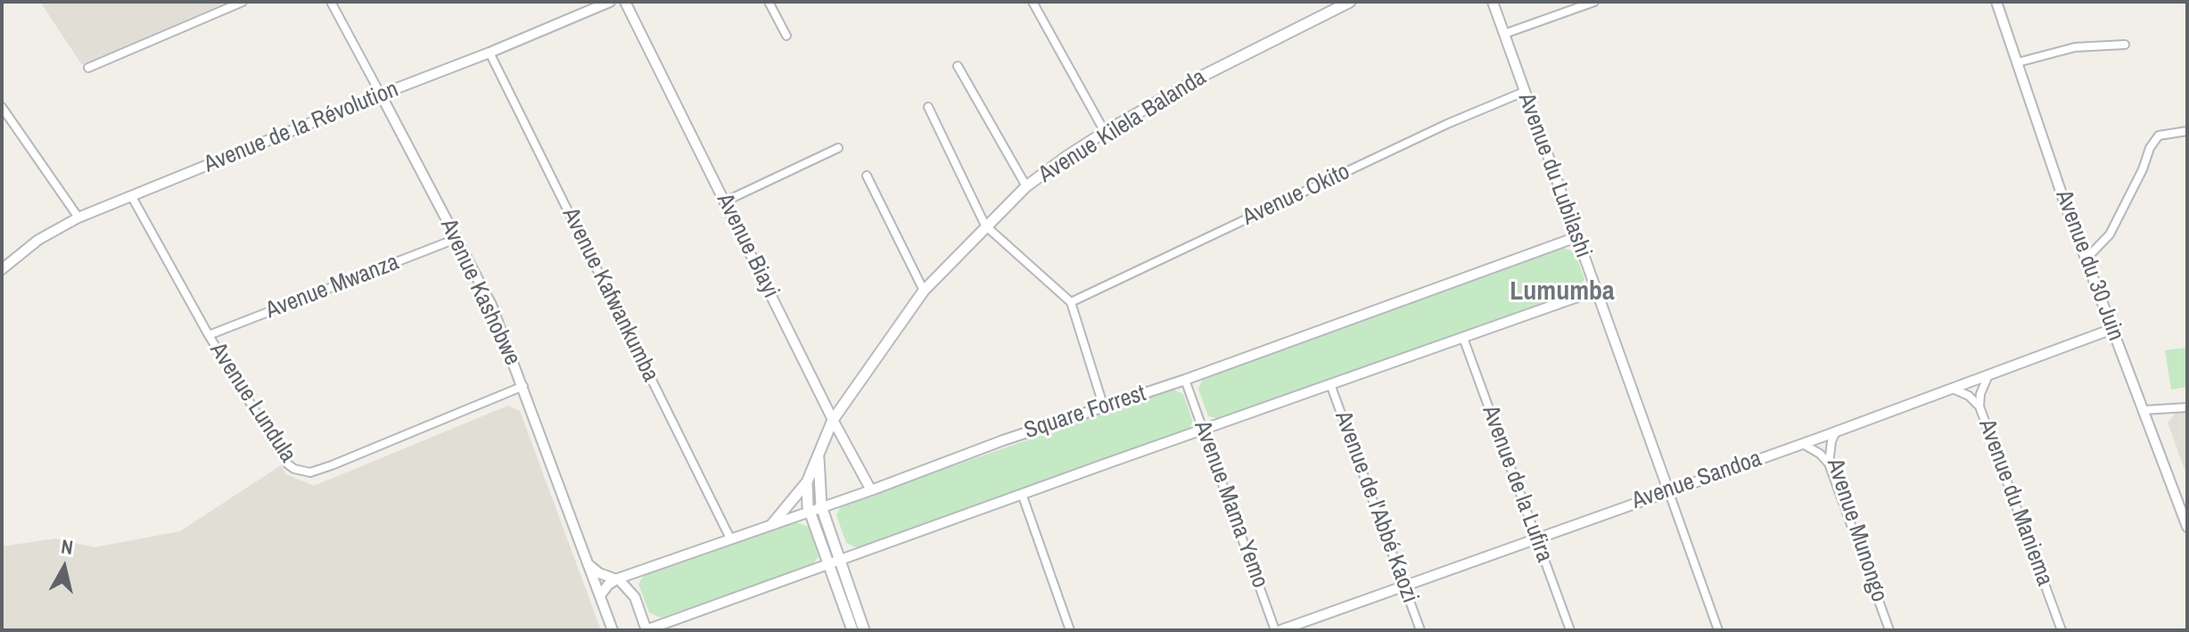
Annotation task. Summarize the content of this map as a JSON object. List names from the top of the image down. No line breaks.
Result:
{"streets":{"main road":["Avenue Kilela Balanda"],"street":["Avenue de la Révolution","Avenue du Lubilashi","Avenue Okito","Avenue Biayi","Avenue du 30 Juin","Avenue Mwanza","Avenue Kashobwe","Avenue Kafwankumba","Avenue Lundula","Square Forrest","Avenue Sandoa","Avenue de la Lufira","Avenue du Maniema","Avenue Mama Yemo","Avenue de l'Abbé Kaozi","Avenue Munongo"]},"crossings":[["Avenue Kilela Balanda","Avenue Biayi"],["Avenue Kilela Balanda","Square Forrest"],["Avenue de la Révolution","Avenue Kashobwe"],["Avenue de la Révolution","Avenue Kafwankumba"],["Avenue de la Révolution","Avenue Lundula"],["Avenue du Lubilashi","Avenue Okito"],["Avenue du Lubilashi","Square Forrest"],["Avenue du Lubilashi","Avenue Sandoa"],["Avenue Biayi","Square Forrest"],["Avenue du 30 Juin","Avenue Sandoa"],["Avenue Mwanza","Avenue Kashobwe"],["Avenue Mwanza","Avenue Lundula"],["Avenue Kashobwe","Avenue Lundula"],["Avenue Kashobwe","Square Forrest"],["Avenue Kafwankumba","Square Forrest"],["Square Forrest","Avenue Mama Yemo"],["Avenue Sandoa","Avenue de la Lufira"],["Avenue Sandoa","Avenue du Maniema"],["Avenue Sandoa","Avenue de l'Abbé Kaozi"],["Avenue Sandoa","Avenue Munongo"]],"districts":["Lumumba"],"north":"top"}
